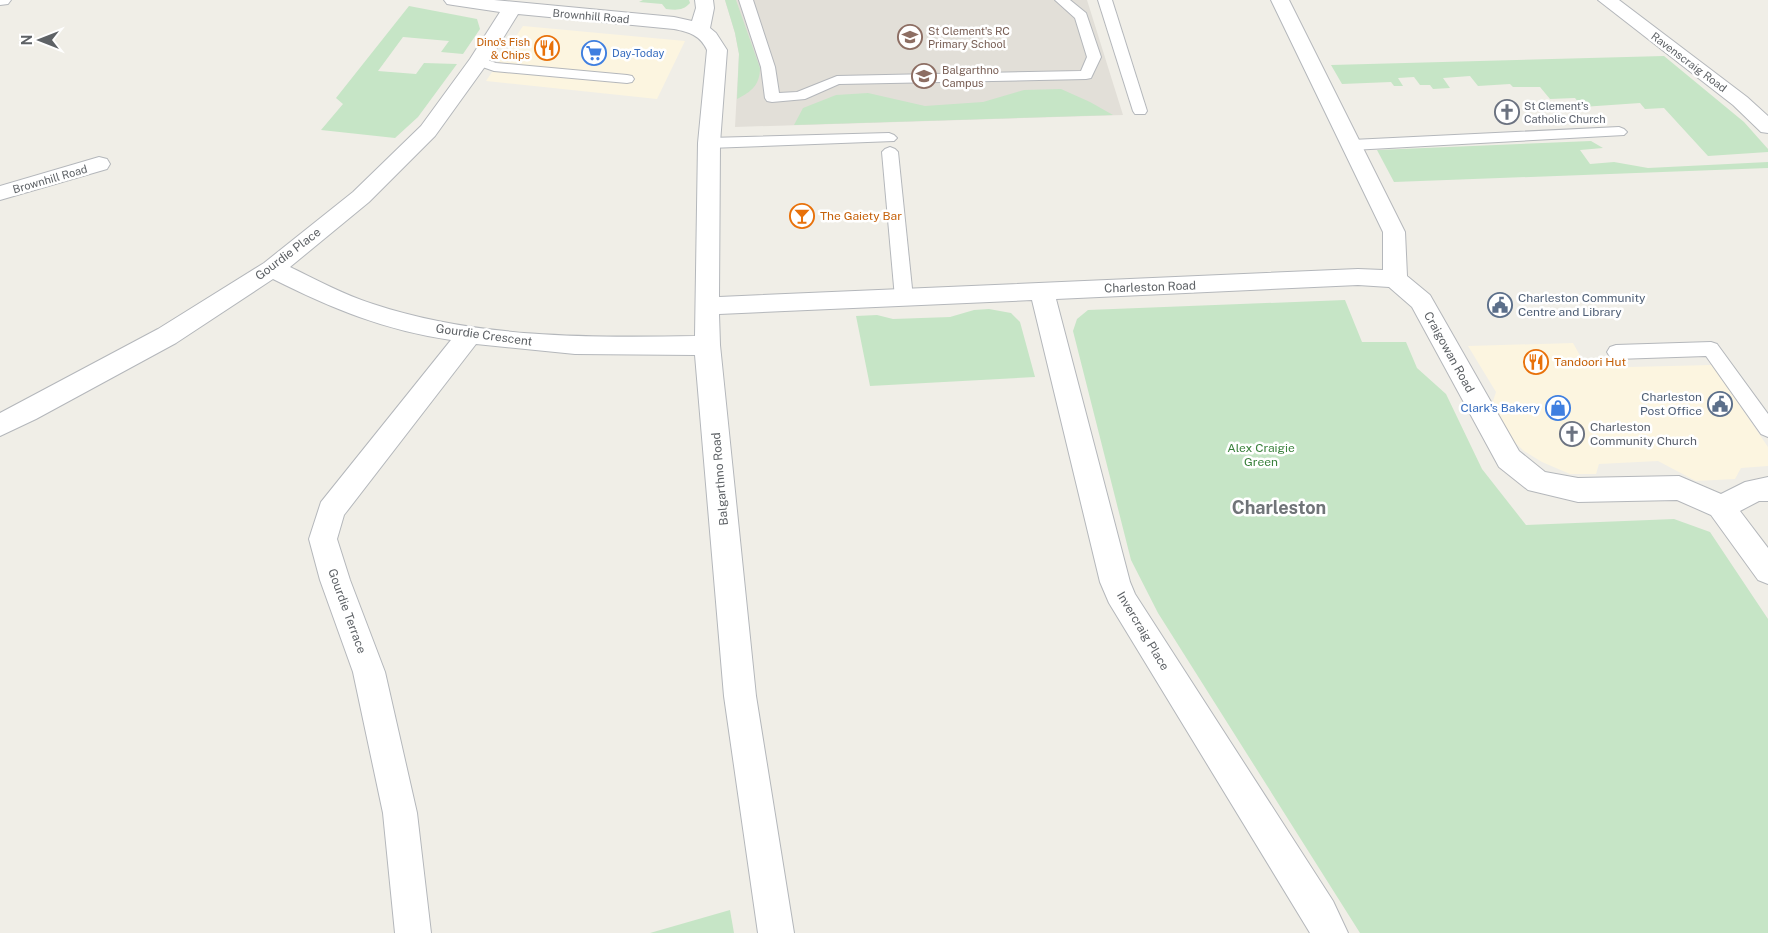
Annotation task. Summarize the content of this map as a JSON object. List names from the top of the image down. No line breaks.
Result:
{"streets":{"street":["Brownhill Road","Ravenscraig Road","Gourdie Place","Charleston Road","Gourdie Crescent","Craigowan Road","Balgarthno Road","Gourdie Terrace","Invercraig Place"]},"crossings":[["Brownhill Road","Gourdie Place"],["Brownhill Road","Balgarthno Road"],["Gourdie Place","Gourdie Crescent"],["Charleston Road","Craigowan Road"],["Charleston Road","Balgarthno Road"],["Charleston Road","Invercraig Place"],["Gourdie Crescent","Balgarthno Road"],["Gourdie Crescent","Gourdie Terrace"]],"districts":["Charleston"],"parks":["Alex Craigie Green"],"places":{"school or university":["St Clement's RC Primary School","Balgarthno Campus"],"restaurant":["Dino's Fish & Chips","Tandoori Hut"],"supermarket":["Day-Today"],"church":["St Clement’s Catholic Church","Charleston Community Church"],"bar":["The Gaiety Bar"],"public building":["Charleston Community Centre and Library","Charleston Post Office"],"shop":["Clark's Bakery"]},"north":"left"}
